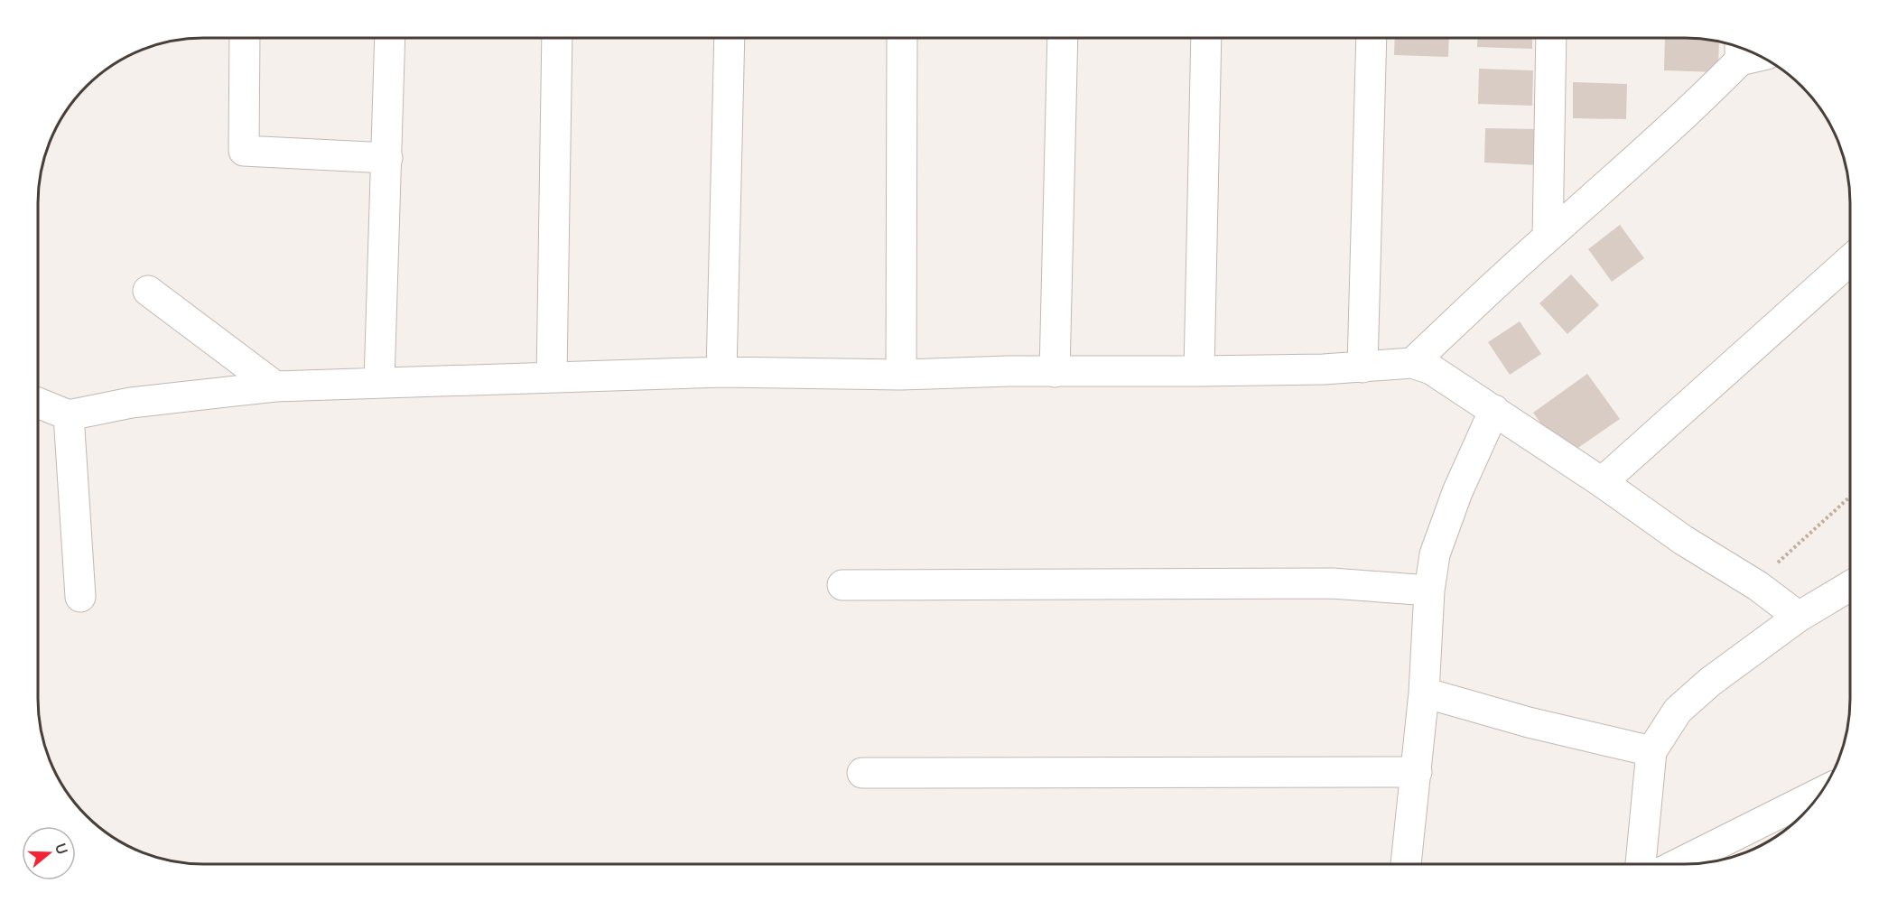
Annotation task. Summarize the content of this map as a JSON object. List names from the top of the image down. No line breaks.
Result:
{"north":"right"}
